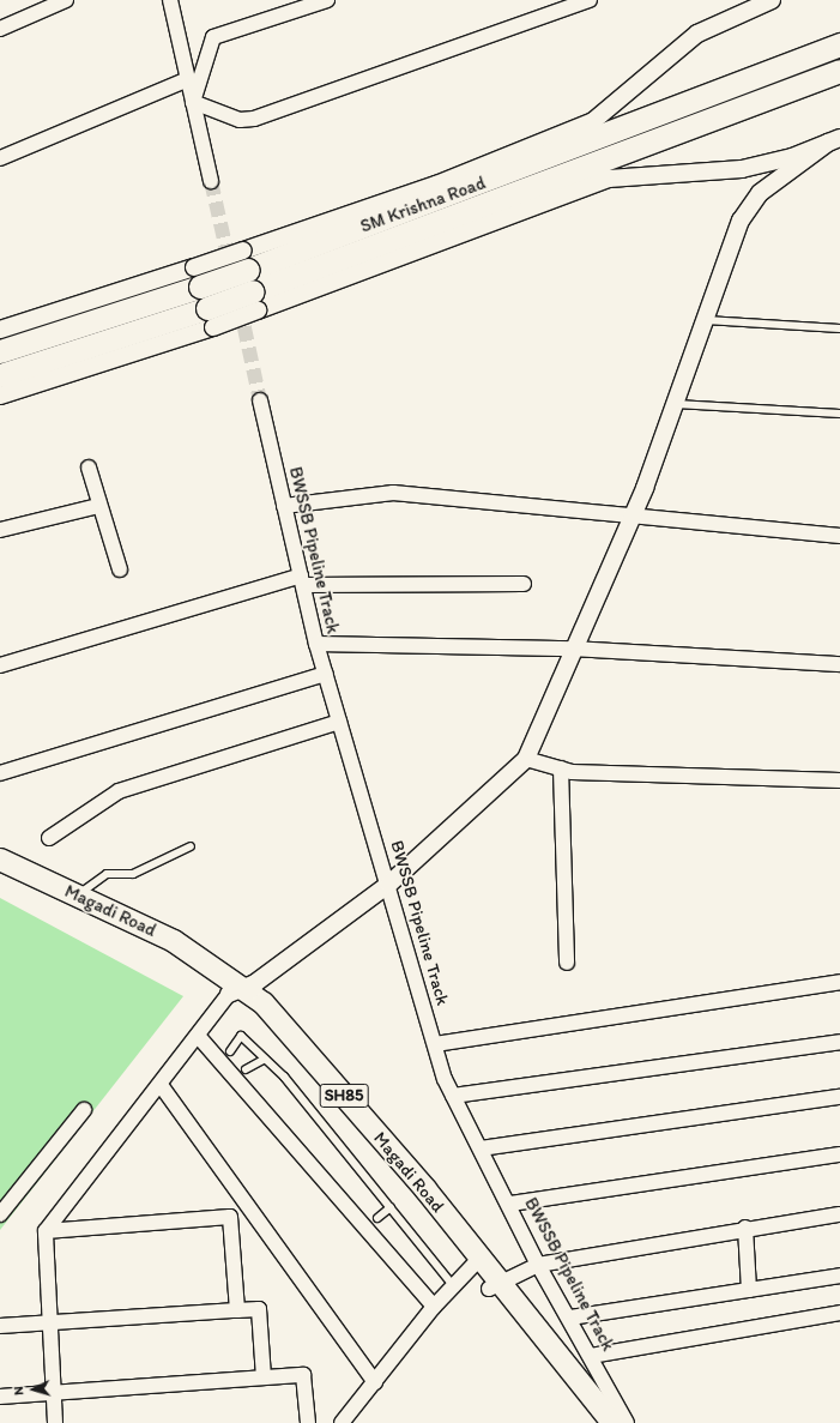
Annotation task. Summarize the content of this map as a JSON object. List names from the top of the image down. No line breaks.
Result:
{"streets":{"highway":["SM Krishna Road"],"main road":["Magadi Road","SH85"],"street":["BWSSB Pipeline Track"]},"north":"left"}
